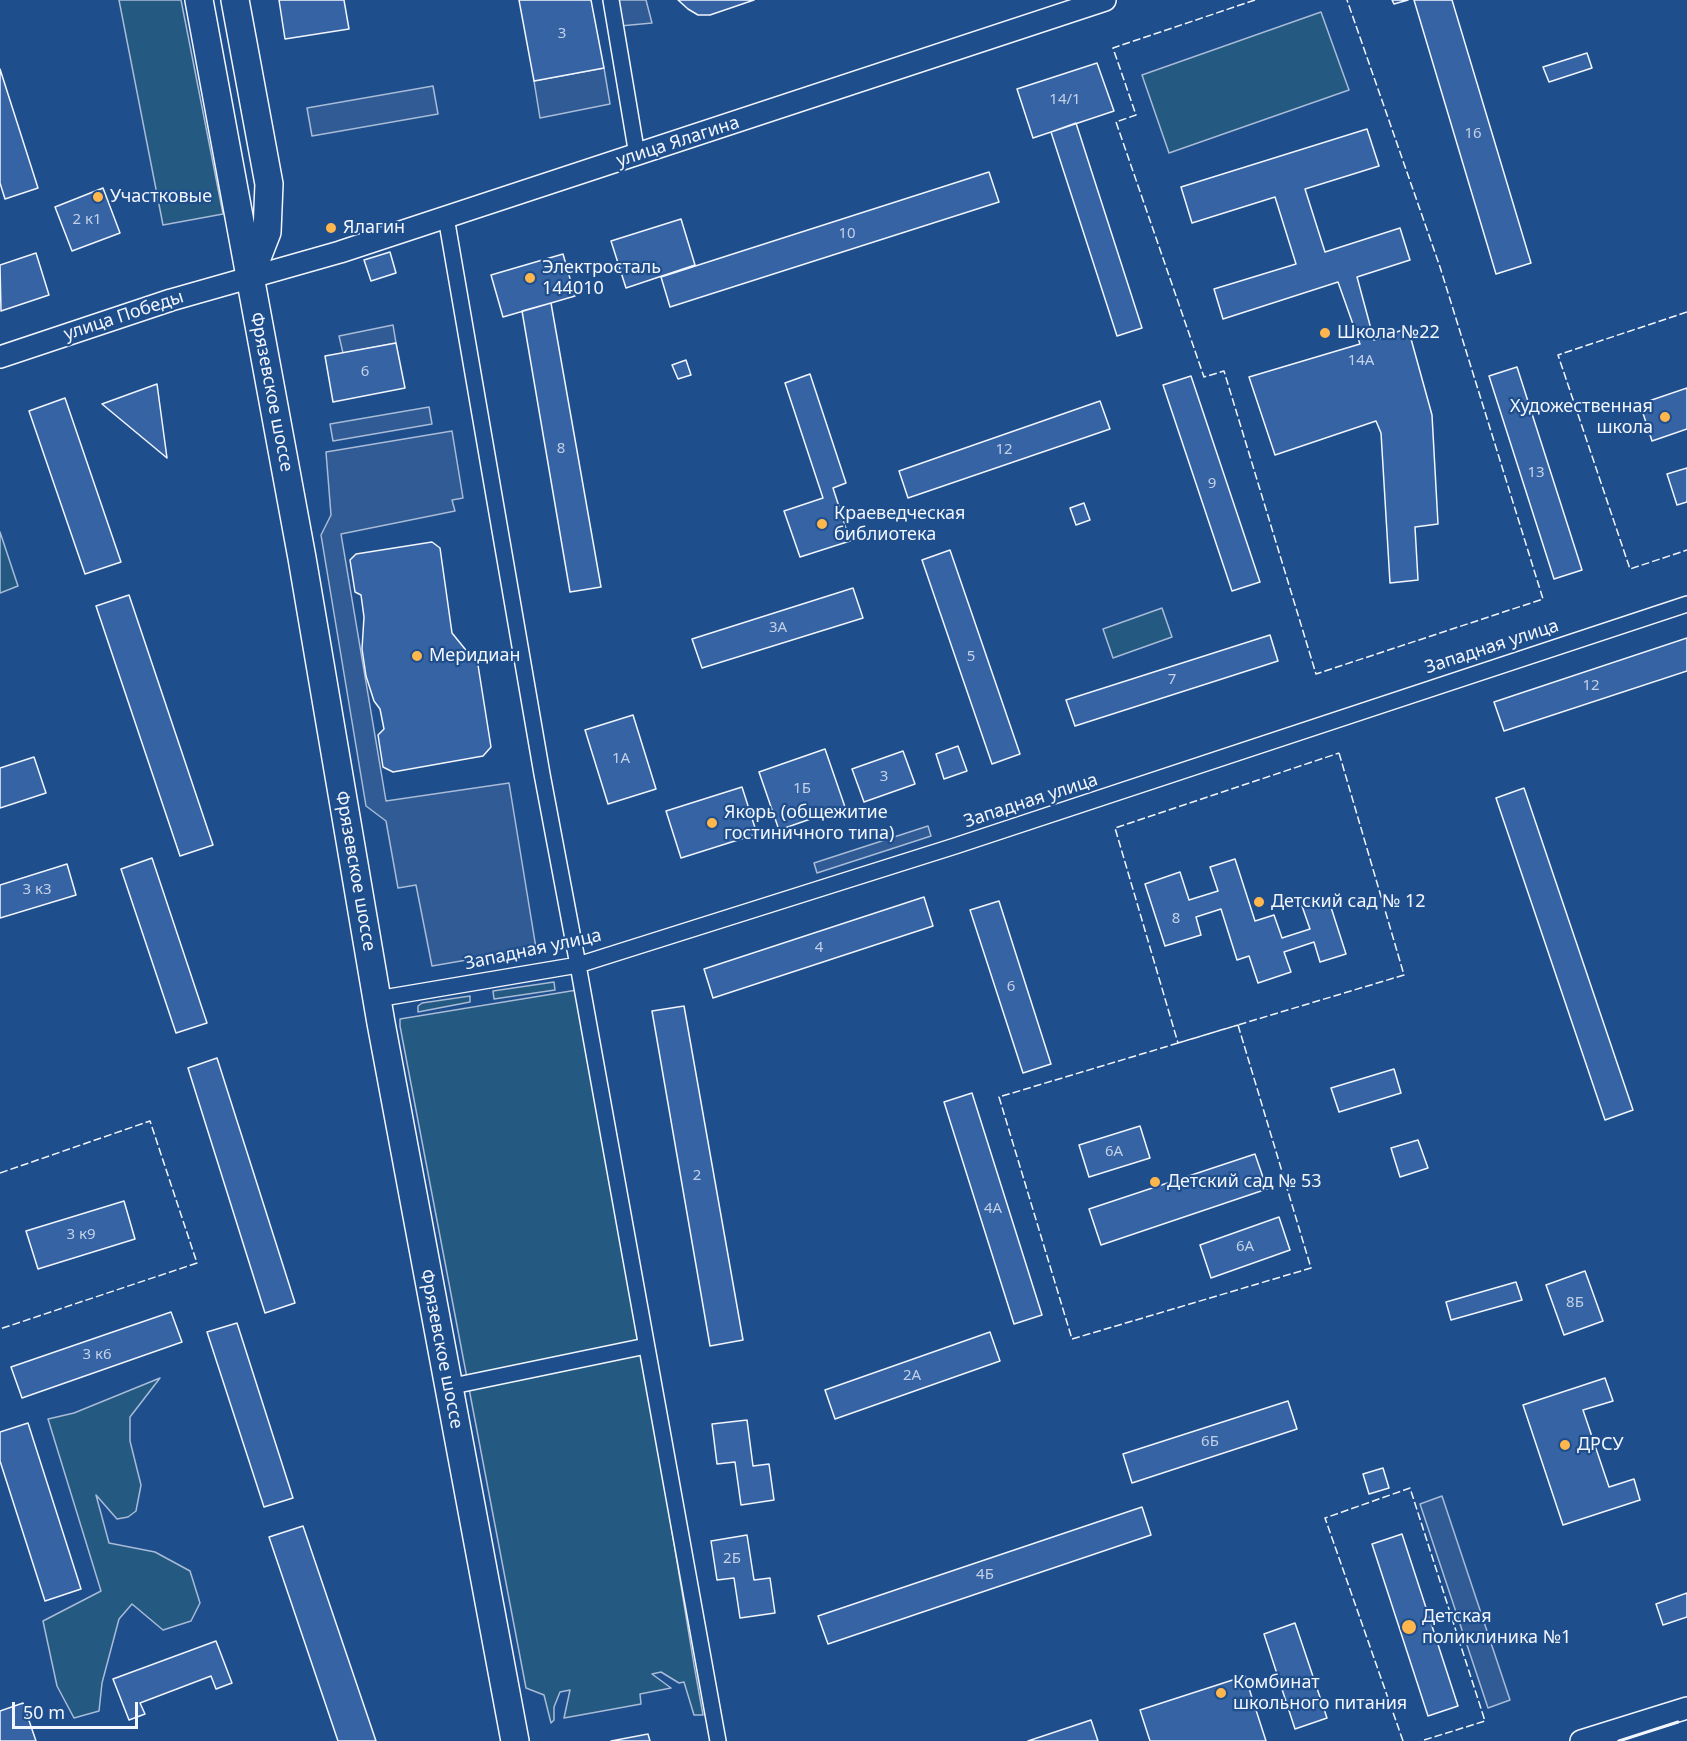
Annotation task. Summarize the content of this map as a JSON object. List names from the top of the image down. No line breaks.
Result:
{"streets":{"highway":["Фрязевское шоссе"],"street":["улица Ялагина","улица Победы","Западная улица"]},"crossings":[["улица Ялагина","улица Победы"],["улица Ялагина","Фрязевское шоссе"],["улица Победы","Фрязевское шоссе"],["Фрязевское шоссе","Западная улица"]],"places":["Участковые","Ялагин","Электросталь 144010","Школа №22","Художественная школа","Краеведческая библиотека","Меридиан","Якорь (общежитие гостиничного типа)","Детский сад № 12","Детский сад № 53","ДРСУ","Детская поликлиника №1","Комбинат школьного питания"],"house_numbers":["3","14/1","16","2 к1","10","14А","6","8","12","13","9","3А","5","7","12","1А","3","1Б","3 к3","8","4","6","6А","2","4А","3 к9","6А","8Б","3 к6","2А","6Б","2Б","4Б"],"scale_bar":"50 m"}
